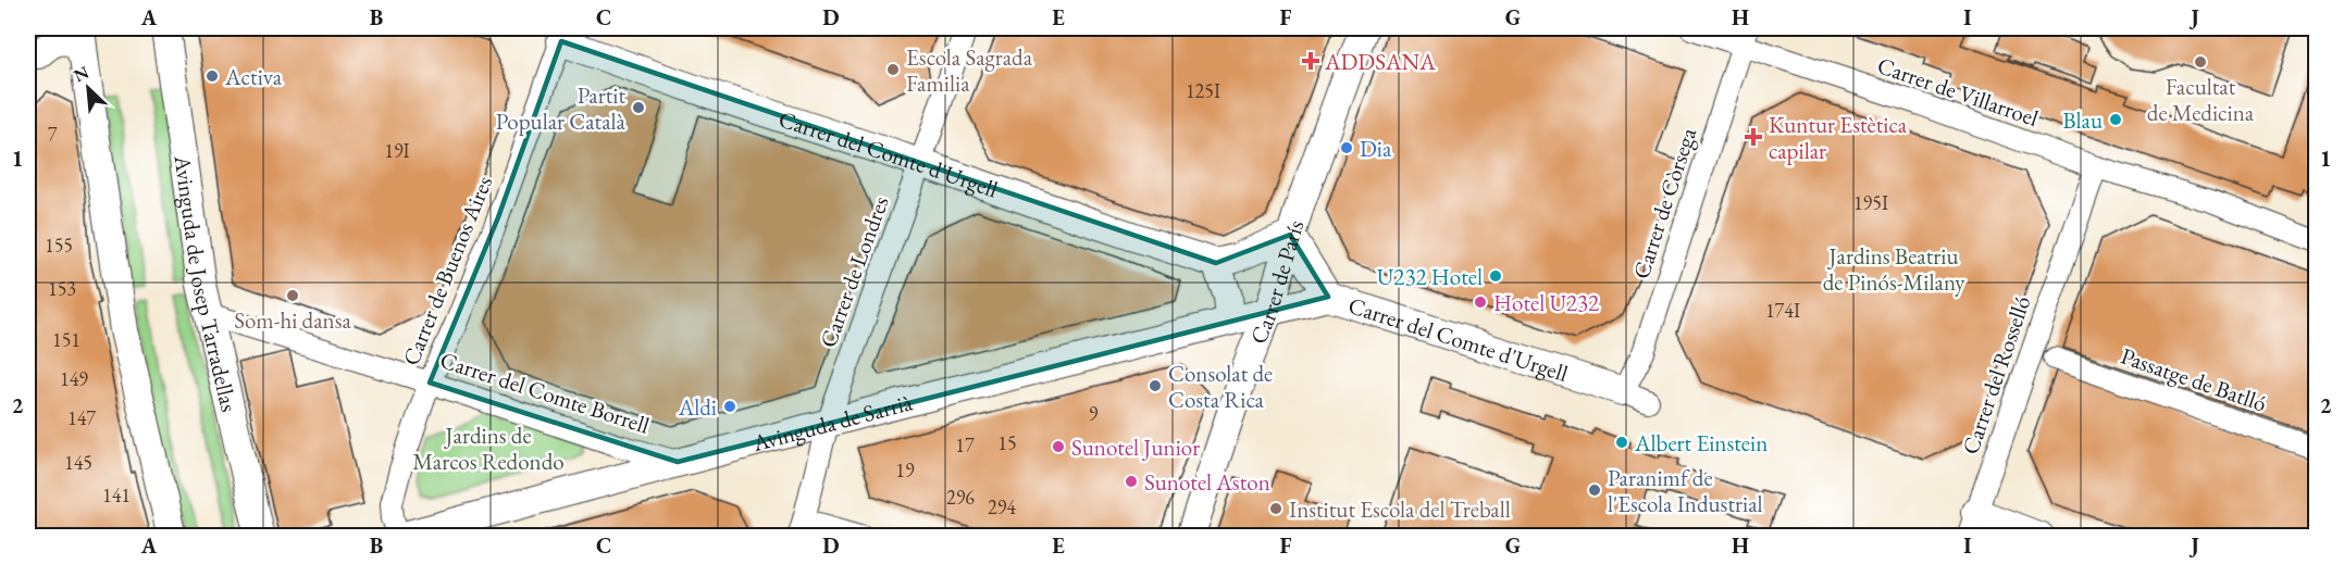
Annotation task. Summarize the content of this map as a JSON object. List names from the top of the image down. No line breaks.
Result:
{"streets":{"main road":["Carrer del Comte d'Urgell","Carrer de París","Avinguda de Josep Tarradellas","Avinguda de Sarrià"],"street":["Carrer de Villarroel","Carrer de Còrsega","Carrer de Buenos Aires","Carrer de Londres","Carrer del Rosselló","Passatge de Batlló","Carrer del Comte Borrell"]},"crossings":[["Carrer de Villarroel","Carrer de Còrsega"],["Carrer de Villarroel","Carrer del Rosselló"],["Carrer del Comte d'Urgell","Carrer de Còrsega"],["Carrer del Comte d'Urgell","Carrer de Buenos Aires"],["Carrer del Comte d'Urgell","Carrer de Londres"],["Carrer del Comte d'Urgell","Carrer de París"],["Carrer del Comte d'Urgell","Avinguda de Sarrià"],["Carrer de Buenos Aires","Carrer del Comte Borrell"],["Carrer de Buenos Aires","Avinguda de Sarrià"],["Carrer de Londres","Avinguda de Sarrià"],["Carrer de París","Avinguda de Sarrià"],["Avinguda de Josep Tarradellas","Carrer del Comte Borrell"],["Carrer del Comte Borrell","Avinguda de Sarrià"]],"parks":["Jardins Beatriu de Pinós-Milany","Jardins de Marcos Redondo"],"places":{"health":["ADDSANA","Kuntur Estètica capilar"],"other":["Facultat de Medicina","Escola Sagrada Familia","Activa","Partit Popular Català","Blau","Dia","U232 Hotel","Som-hi dansa","Hotel U232","Consolat de Costa Rica","Aldi","Albert Einstein","Sunotel Junior","Sunotel Aston","Paranimf de l'Escola Industrial","Institut Escola del Treball"]},"house_numbers":["125I","7","19I","195I","155","153","174I","151","149","9","147","15","17","145","19","141","296","294"],"north":"top left","grid":{"columns":["A","B","C","D","E","F","G","H","I","J"],"rows":["1","2"]}}
